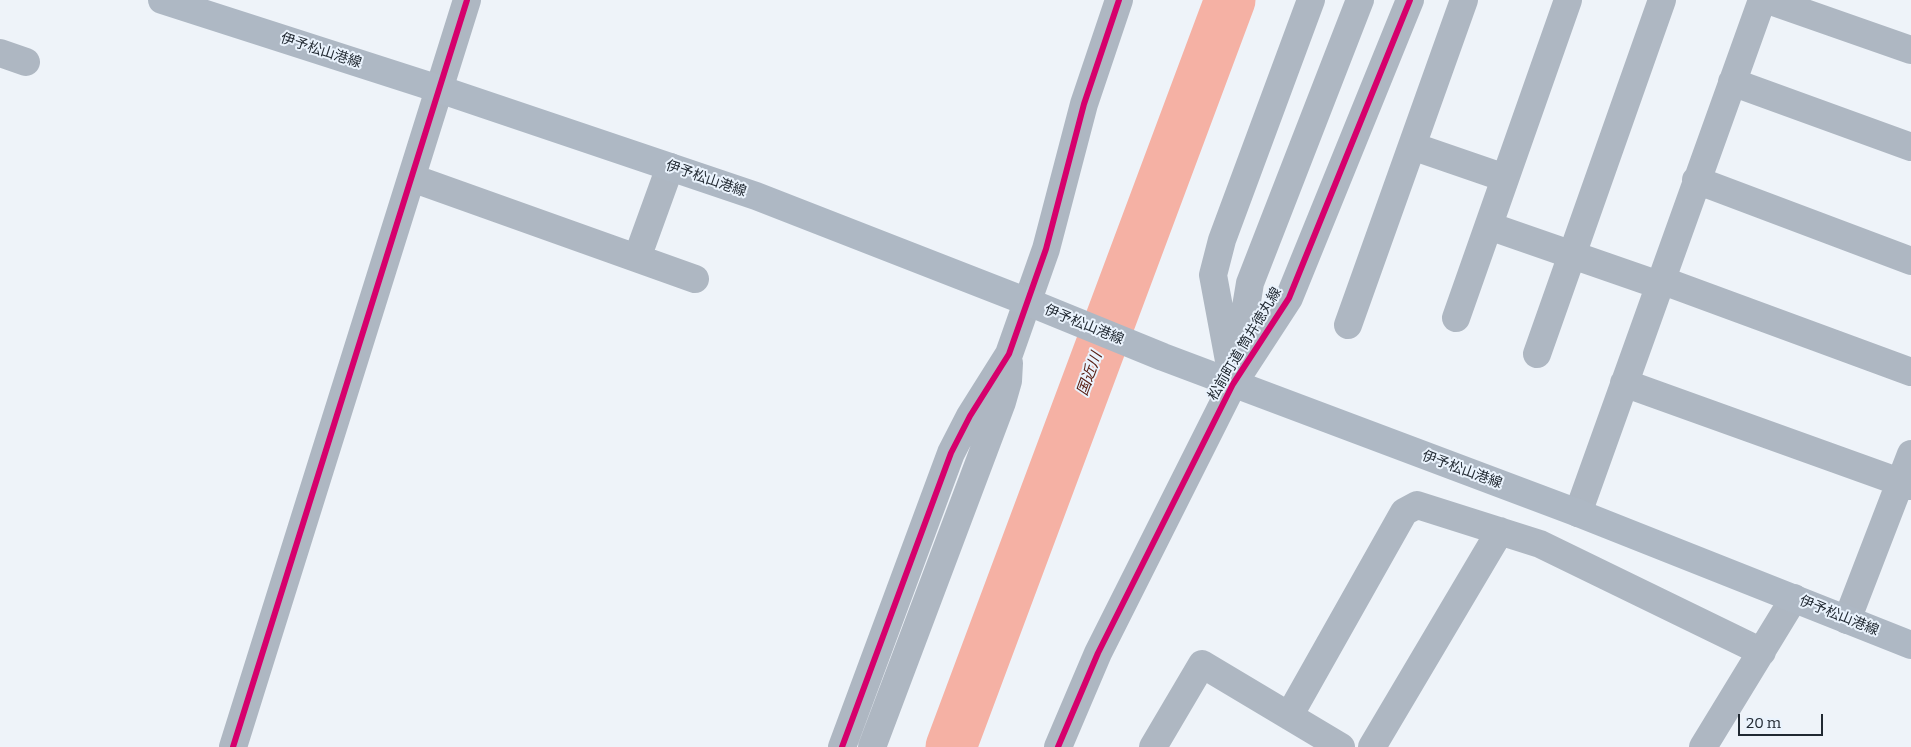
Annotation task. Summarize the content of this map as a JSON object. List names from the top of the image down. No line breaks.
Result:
{"streets":{"main road":["伊予松山港線"],"street":["松前町道 筒井徳丸線"]},"crossings":[["伊予松山港線","松前町道 筒井徳丸線"]],"water":["国近川"],"scale_bar":"20 m"}
